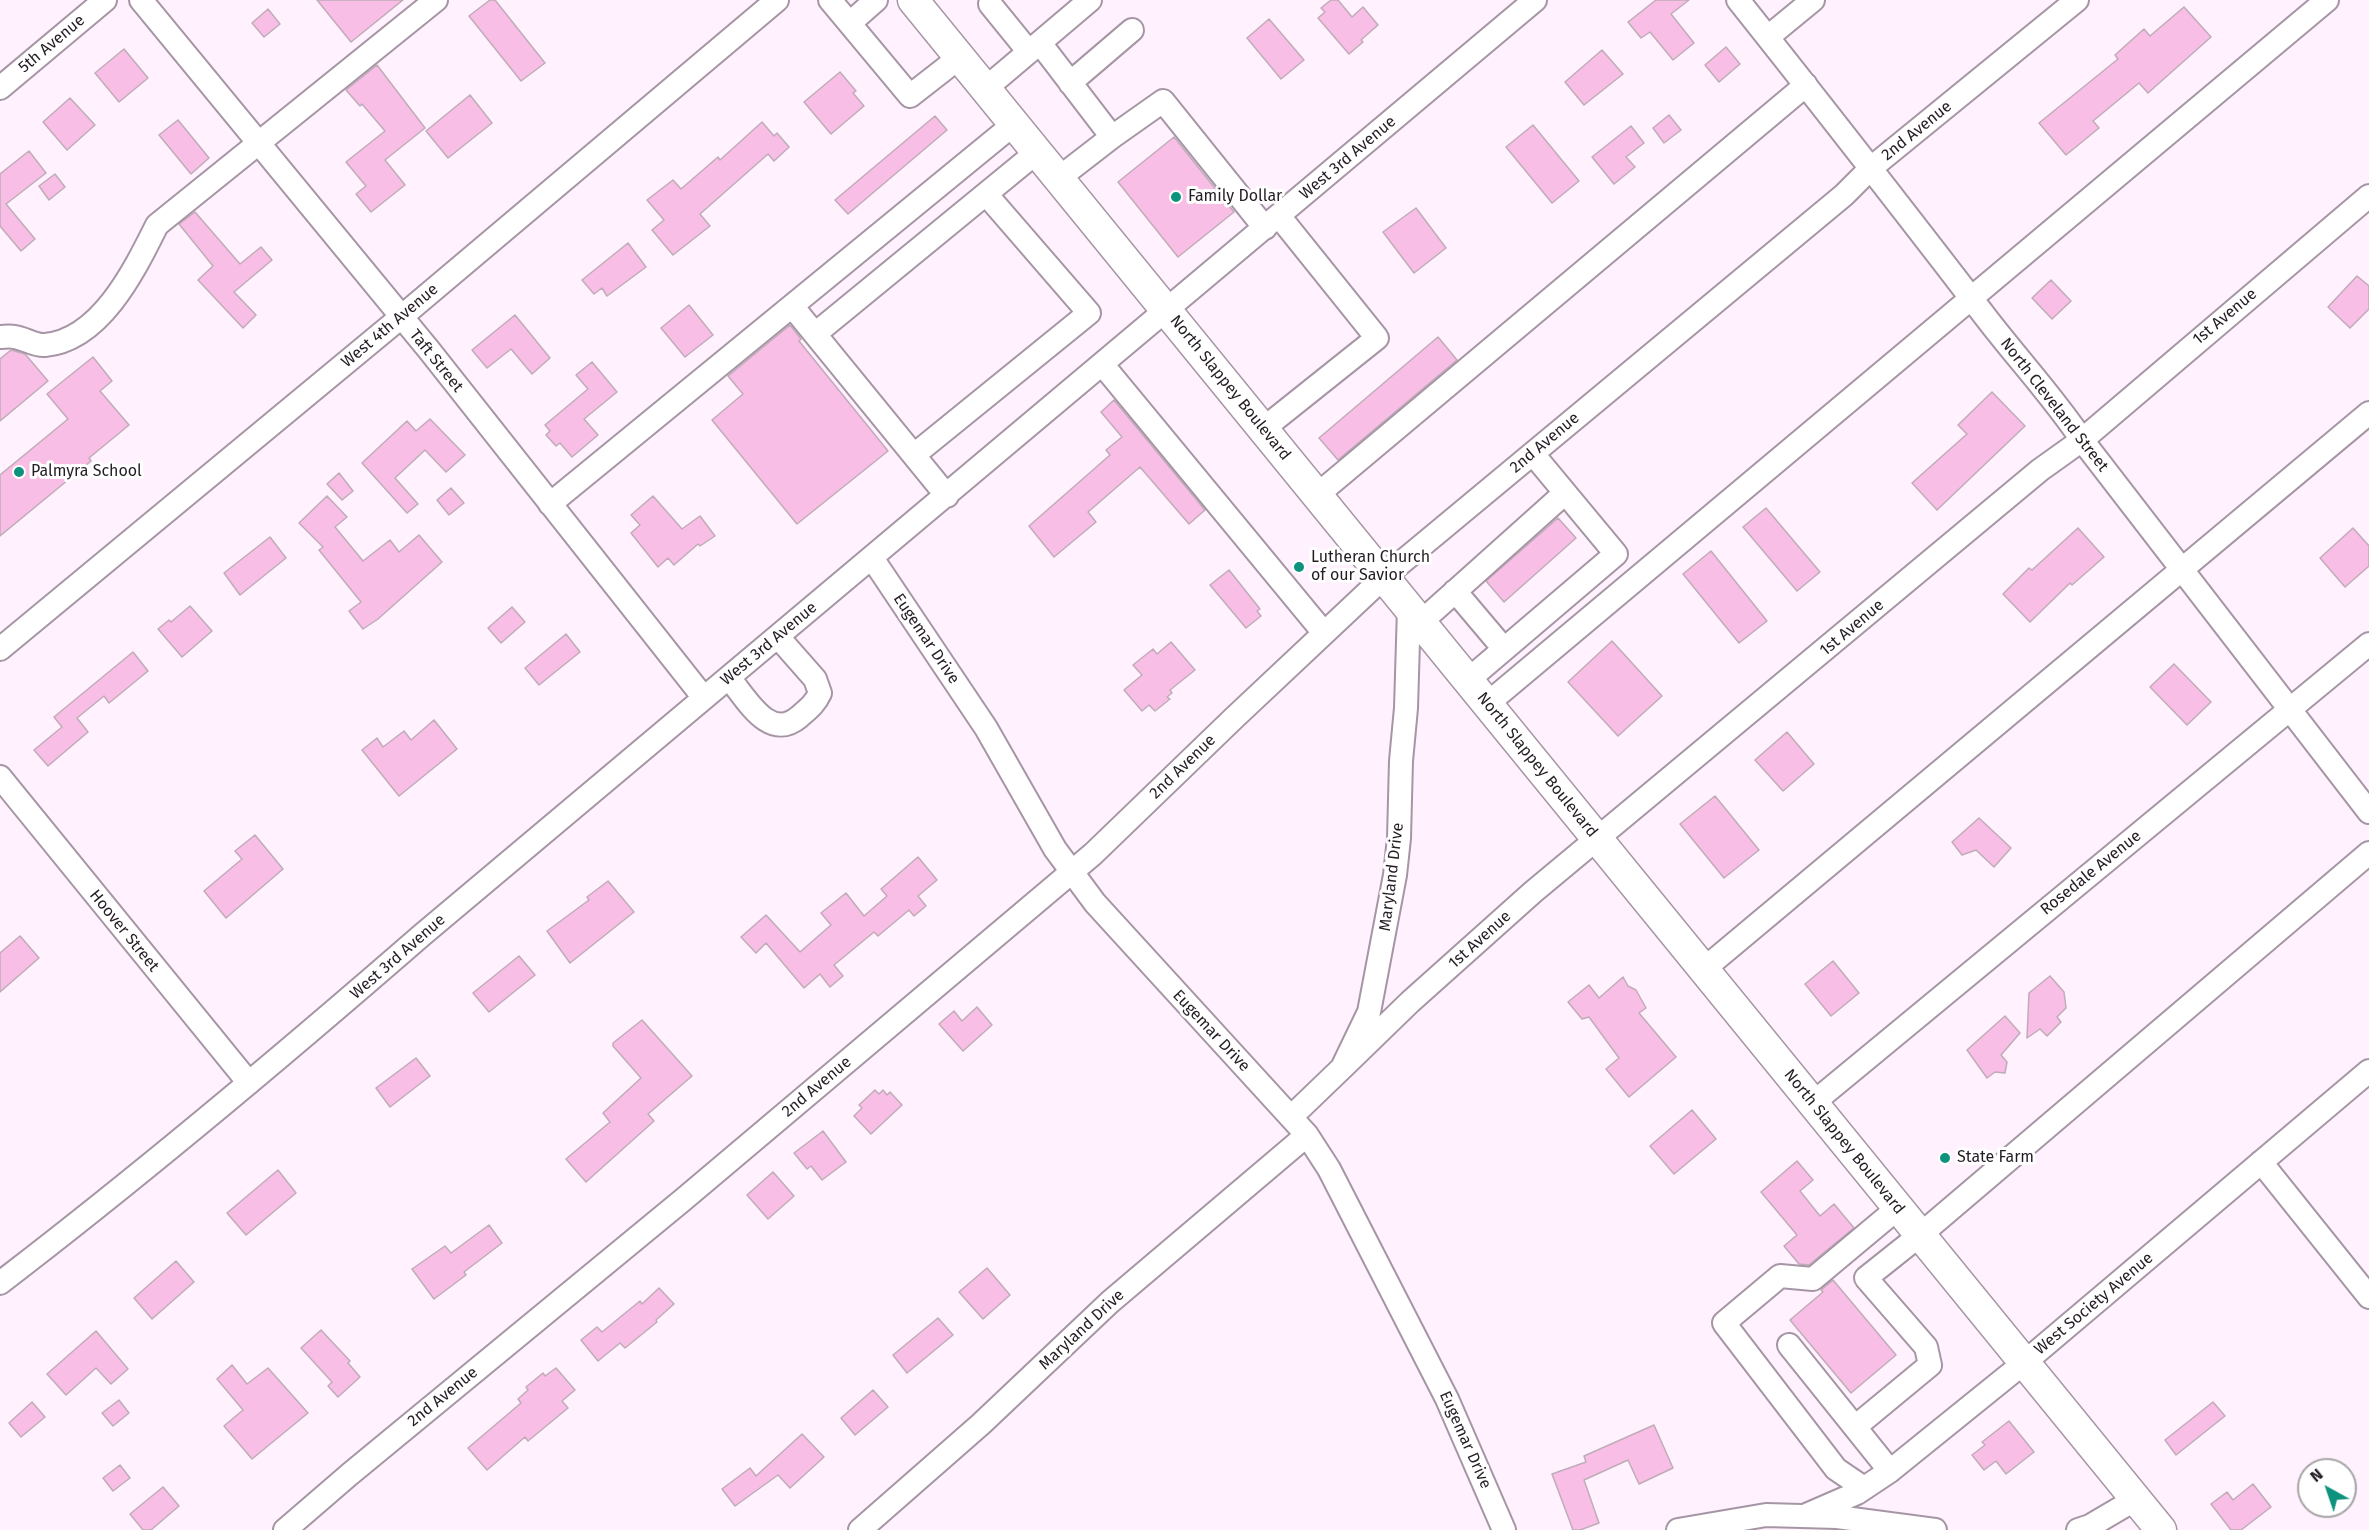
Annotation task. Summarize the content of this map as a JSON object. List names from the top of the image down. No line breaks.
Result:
{"streets":{"main road":["North Slappey Boulevard"],"street":["5th Avenue","2nd Avenue","West 3rd Avenue","1st Avenue","West 4th Avenue","Taft Street","North Cleveland Street","Eugemar Drive","Rosedale Avenue","Maryland Drive","Hoover Street","West Society Avenue"]},"crossings":[["2nd Avenue","North Slappey Boulevard"],["2nd Avenue","North Cleveland Street"],["2nd Avenue","Eugemar Drive"],["West 3rd Avenue","Taft Street"],["West 3rd Avenue","North Slappey Boulevard"],["West 3rd Avenue","Eugemar Drive"],["West 3rd Avenue","Hoover Street"],["1st Avenue","North Slappey Boulevard"],["1st Avenue","North Cleveland Street"],["1st Avenue","Maryland Drive"],["West 4th Avenue","Taft Street"],["North Slappey Boulevard","Rosedale Avenue"],["North Slappey Boulevard","Maryland Drive"],["North Slappey Boulevard","West Society Avenue"],["North Cleveland Street","Rosedale Avenue"],["Eugemar Drive","Maryland Drive"]],"places":["Family Dollar","Palmyra School","Lutheran Church of our Savior","State Farm"],"north":"top left"}
